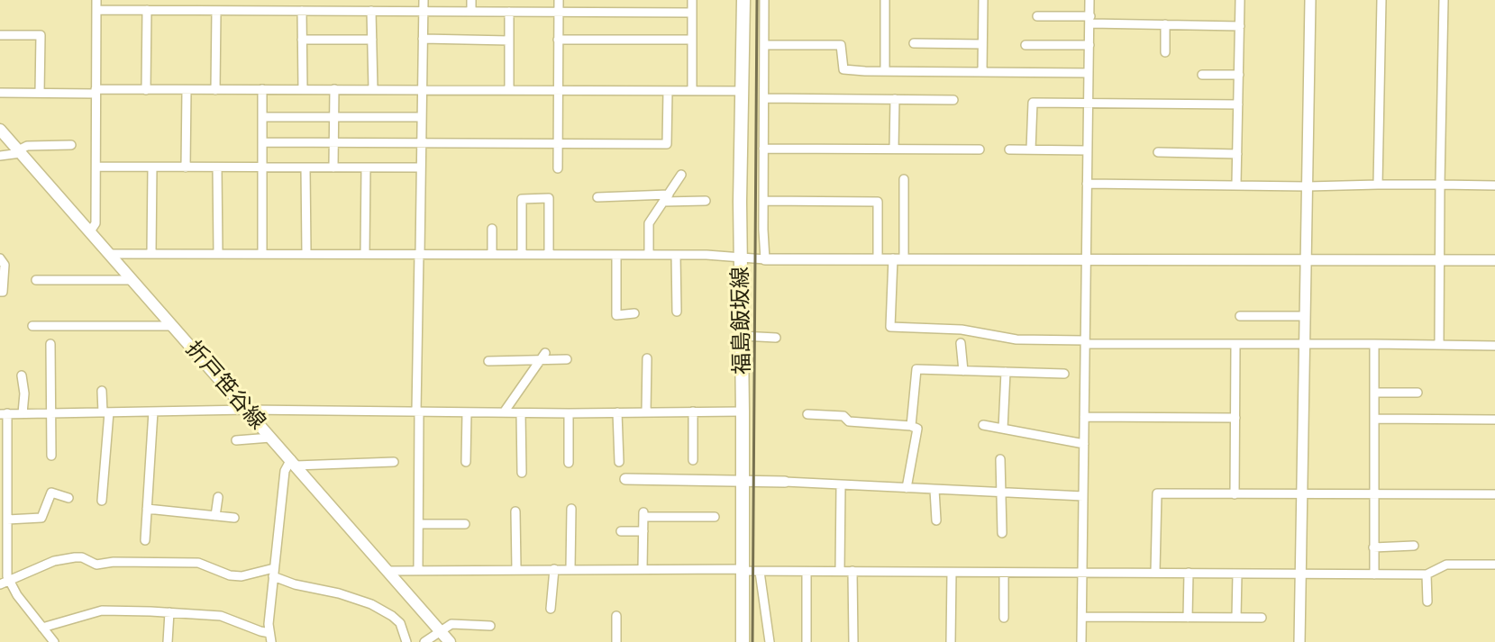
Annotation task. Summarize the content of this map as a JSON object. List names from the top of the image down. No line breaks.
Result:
{"streets":{"main road":["福島飯坂線","折戸笹谷線"]}}
